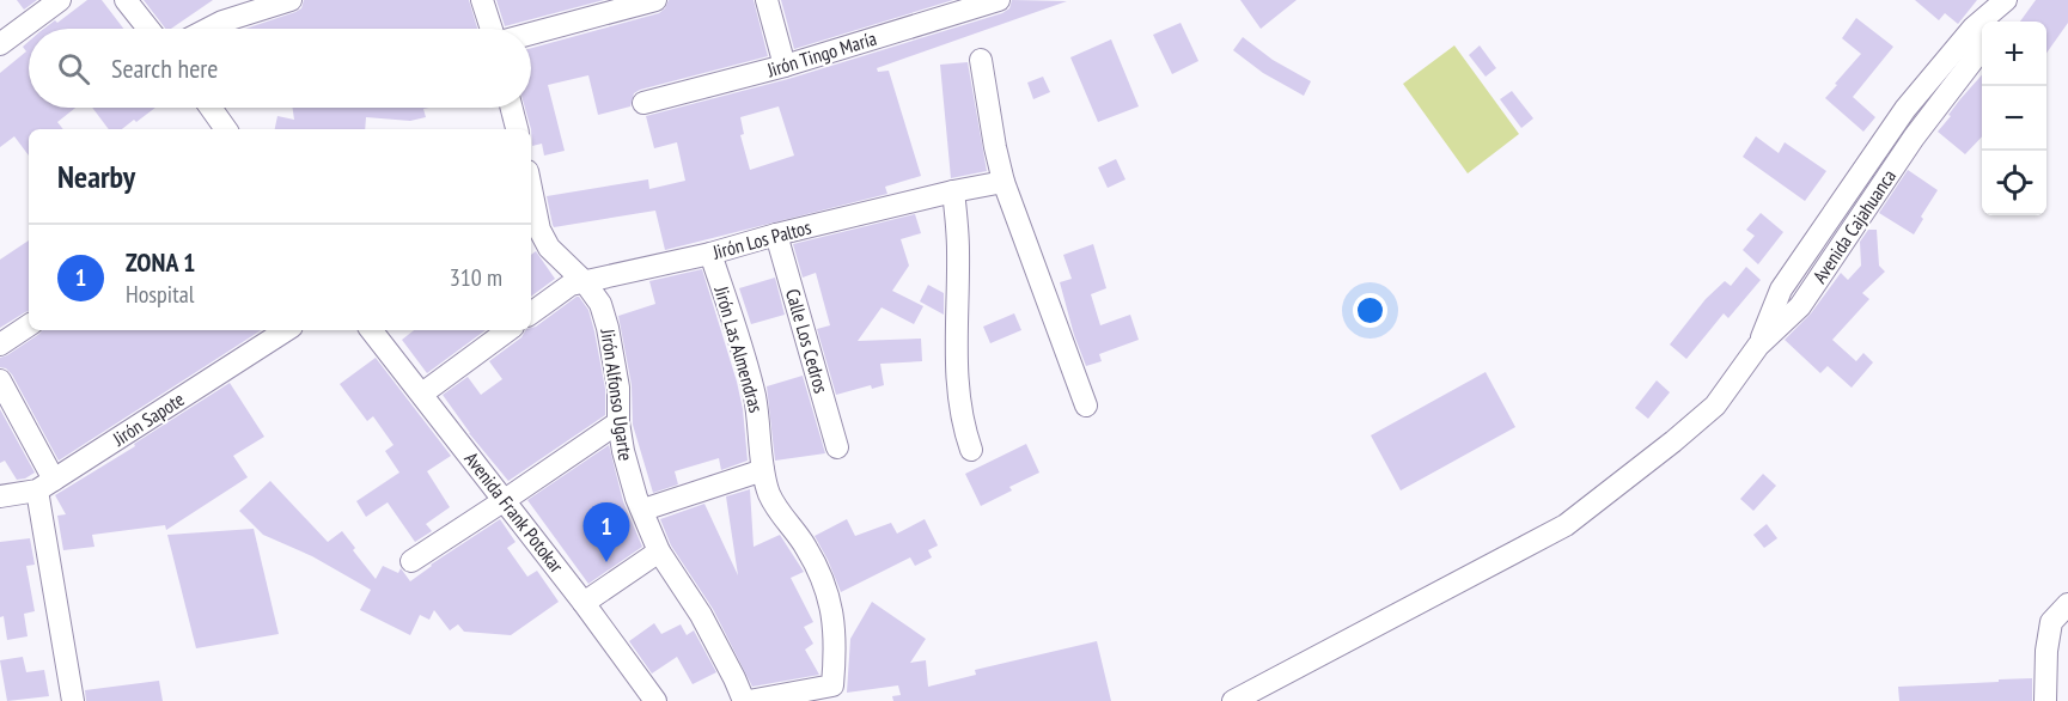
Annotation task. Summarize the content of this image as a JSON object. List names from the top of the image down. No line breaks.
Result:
{"streets":{"street":["Jirón Tingo María","Avenida Cajahuanca","Jirón Los Paltos","Calle Los Cedros","Jirón Las Almendras","Jirón Alfonso Ugarte","Jirón Sapote","Avenida Frank Potokar"]},"crossings":[["Jirón Los Paltos","Calle Los Cedros"],["Jirón Los Paltos","Jirón Las Almendras"],["Jirón Los Paltos","Jirón Alfonso Ugarte"]],"page":{"map_buttons":["+","−"],"search":"Search here","heading":"Nearby","list":[{"mark":"1","name":"ZONA 1","note":"Hospital","value":"310 m"}],"pins":"1"}}
